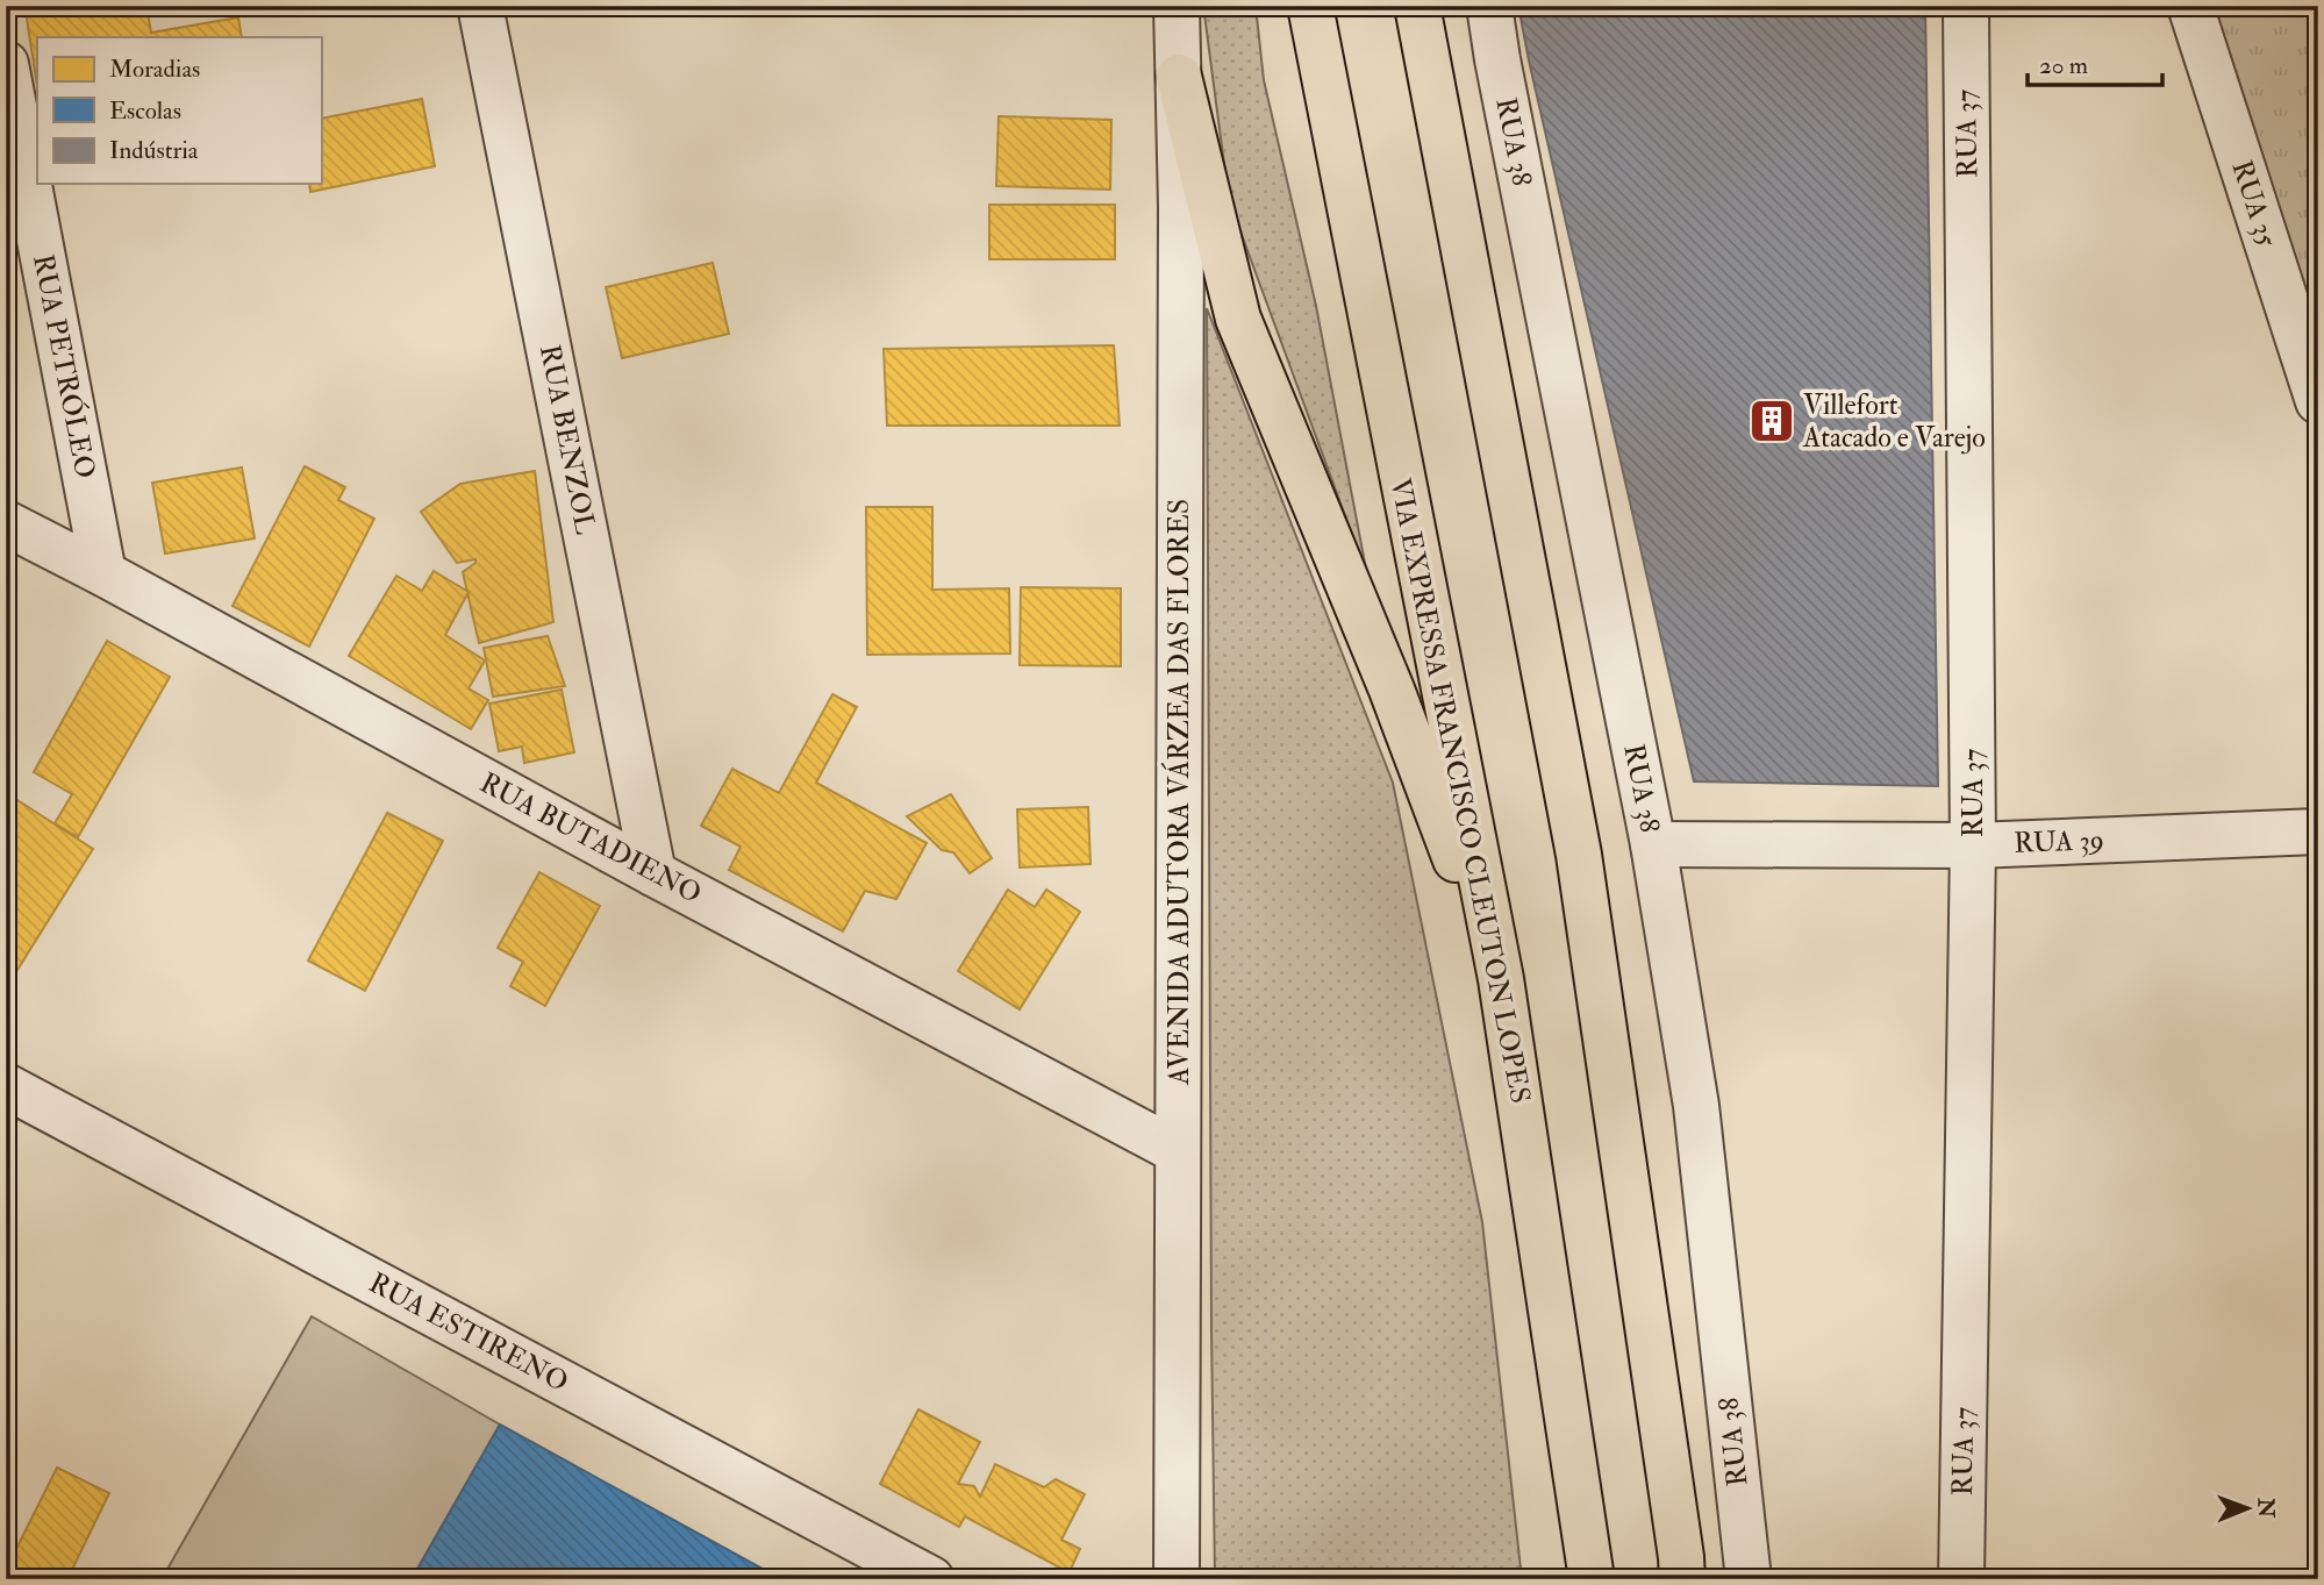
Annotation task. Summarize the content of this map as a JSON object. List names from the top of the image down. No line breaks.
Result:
{"streets":{"highway":["VIA EXPRESSA FRANCISCO CLEUTON LOPES"],"street":["RUA 37","RUA 38","RUA 35","RUA PETRÓLEO","RUA BENZOL","AVENIDA ADUTORA VÁRZEA DAS FLORES","RUA BUTADIENO","RUA 39","RUA ESTIRENO"]},"crossings":[["RUA 37","RUA 39"],["RUA 38","RUA 39"],["RUA PETRÓLEO","RUA BUTADIENO"],["RUA BENZOL","RUA BUTADIENO"],["AVENIDA ADUTORA VÁRZEA DAS FLORES","RUA BUTADIENO"]],"places":{"building":["Villefort Atacado e Varejo"]},"legend":["Moradias","Escolas","Indústria"],"scale_bar":"20 m","north":"right"}
